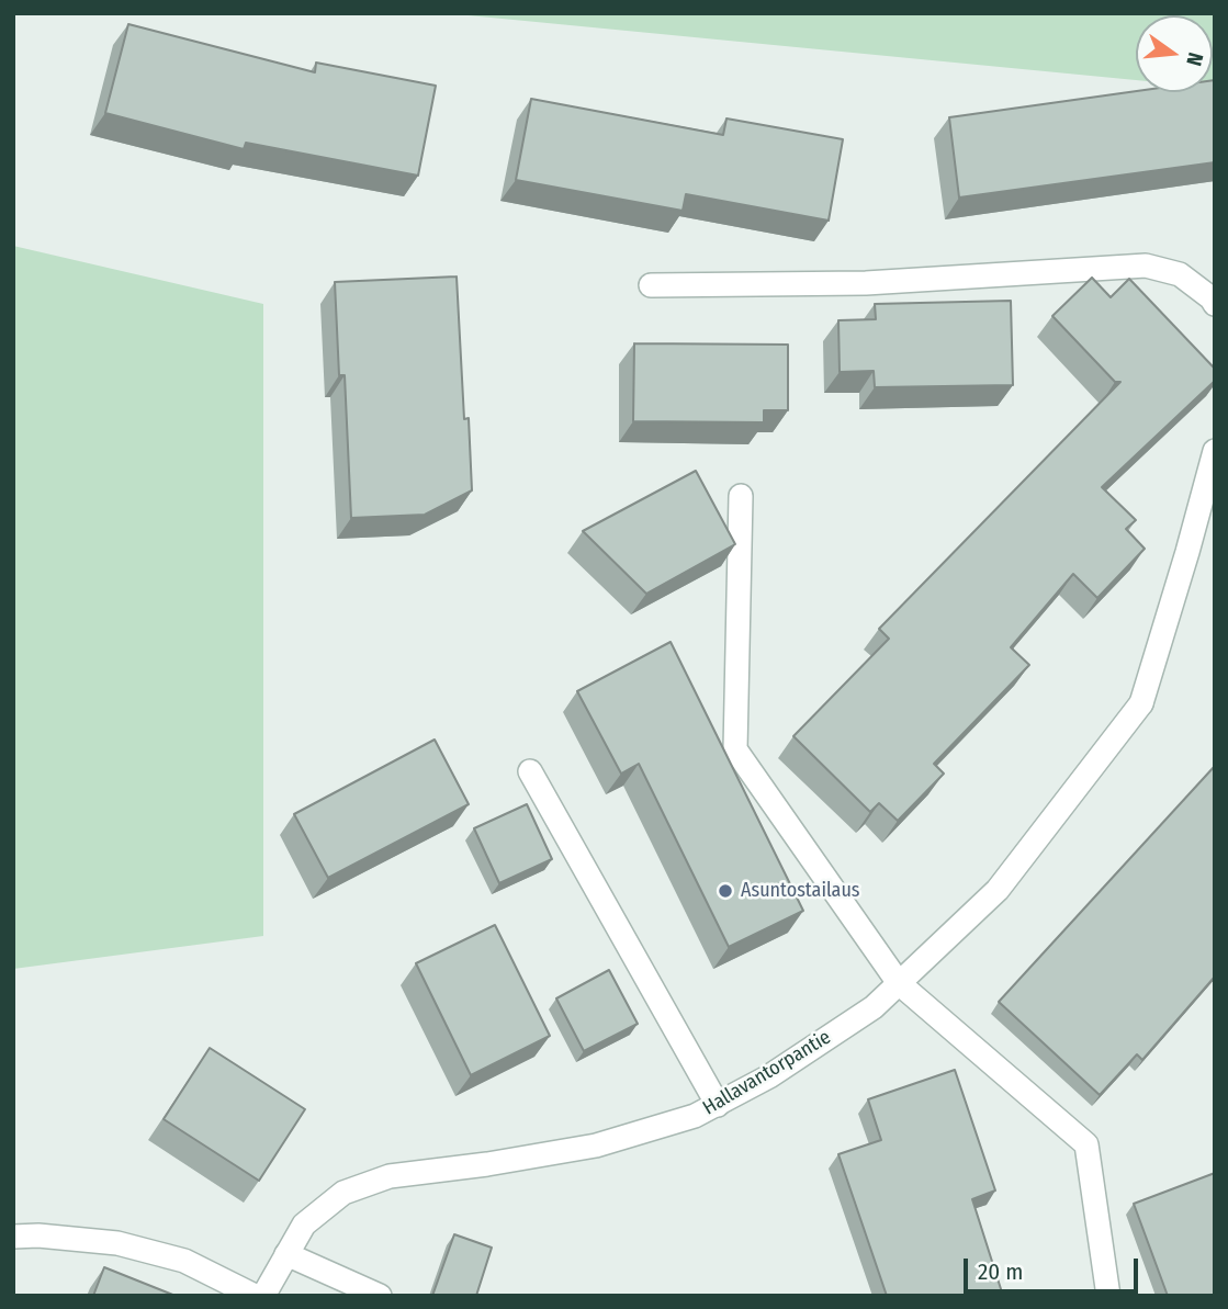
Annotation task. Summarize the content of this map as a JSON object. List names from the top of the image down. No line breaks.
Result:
{"streets":{"street":["Hallavantorpantie"]},"places":["Asuntostailaus"],"scale_bar":"20 m","north":"right"}
